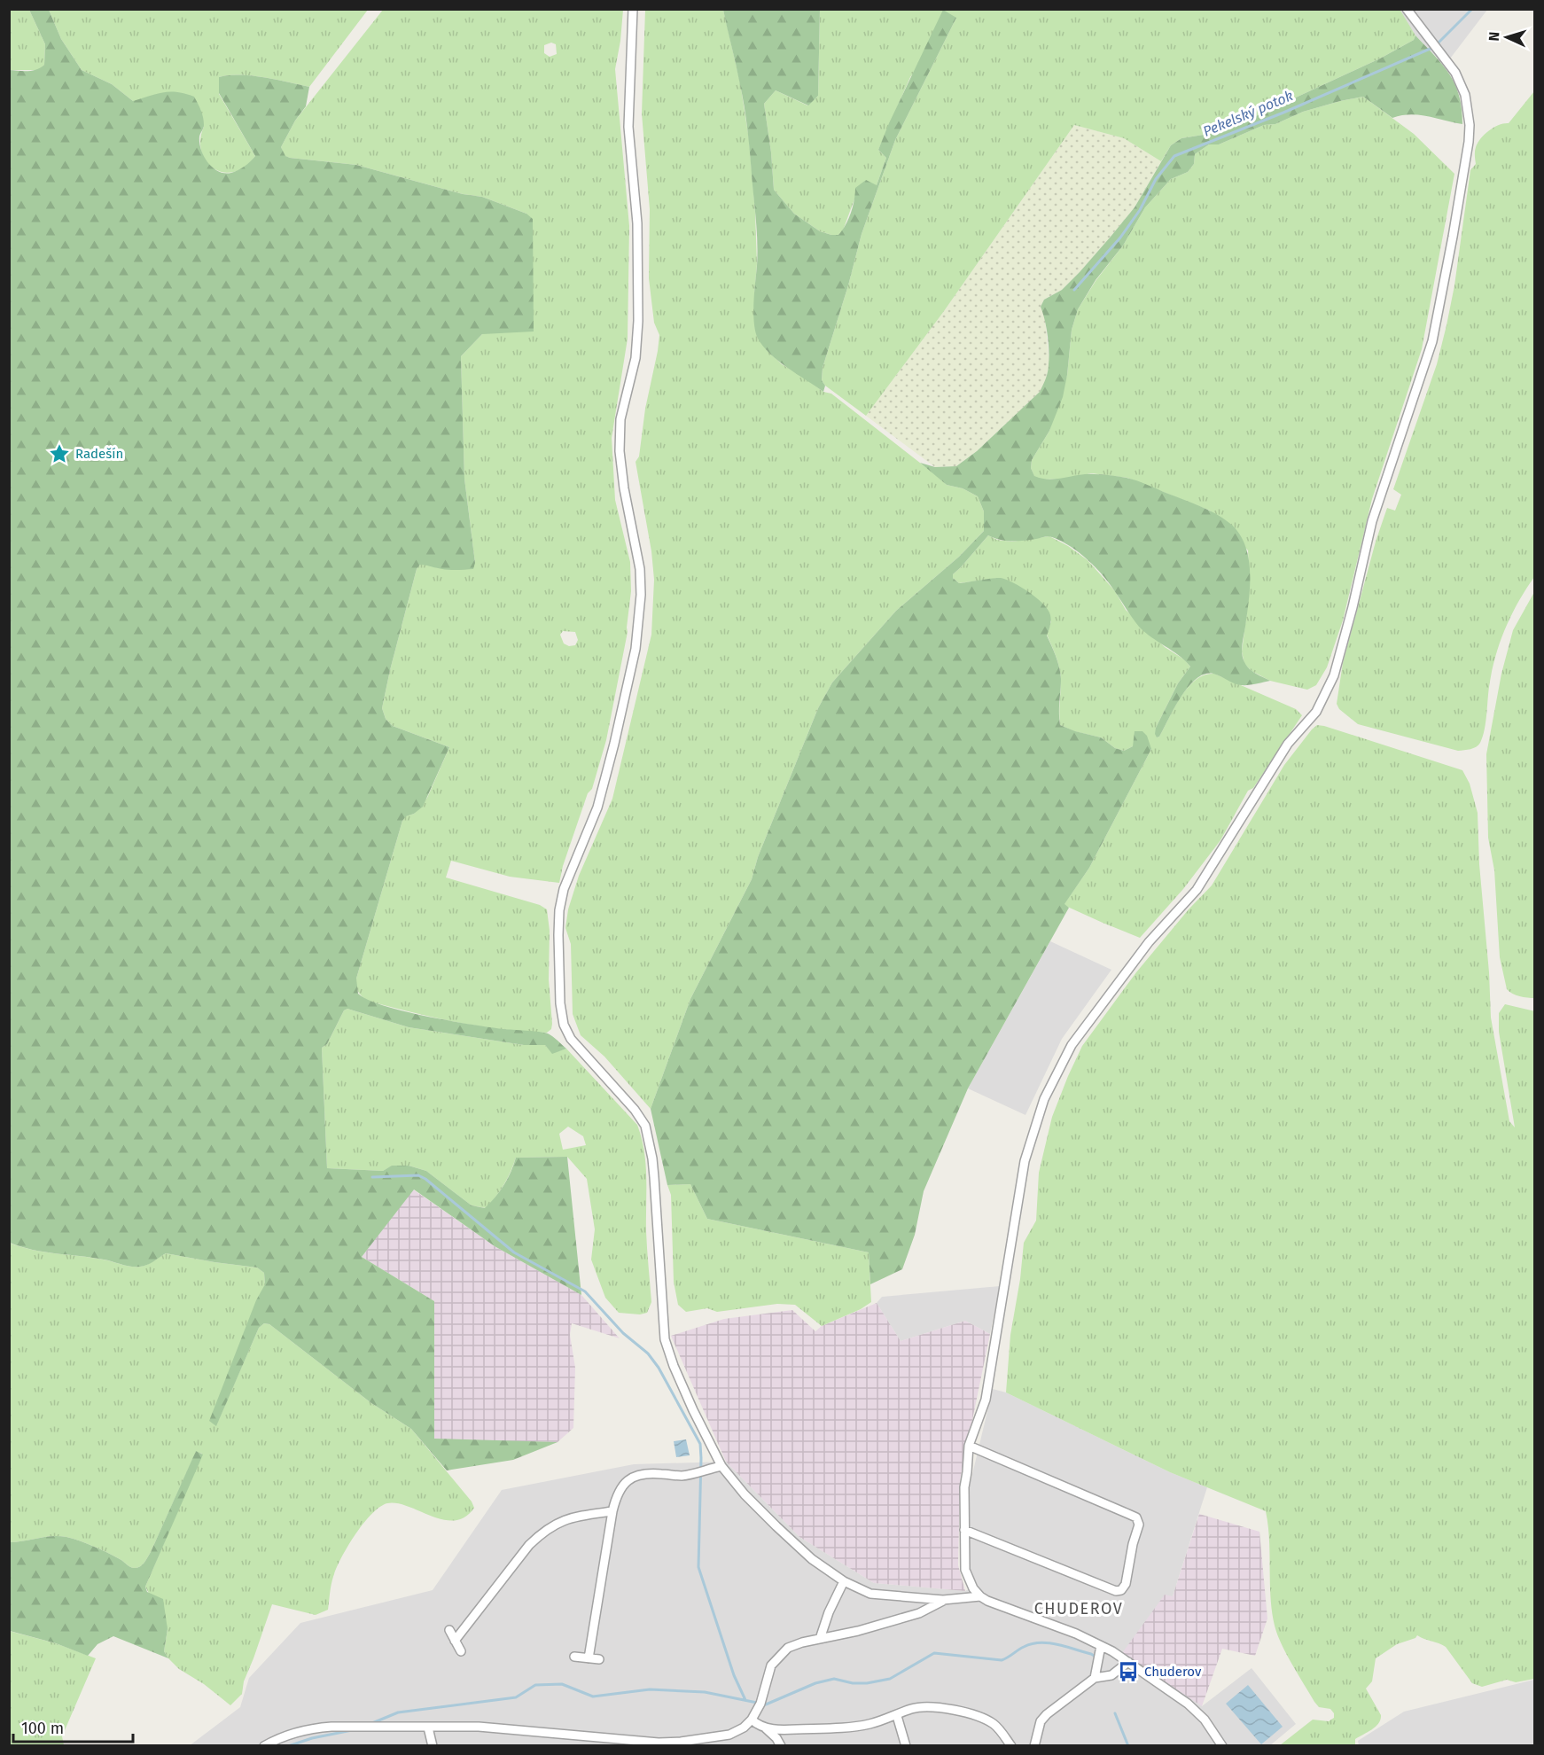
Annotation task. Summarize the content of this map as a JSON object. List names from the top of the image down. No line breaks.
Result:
{"districts":["CHUDEROV"],"water":["Pekelský potok"],"places":{"place":["Radešín"],"bus stop":["Chuderov"]},"scale_bar":"100 m","north":"left"}
